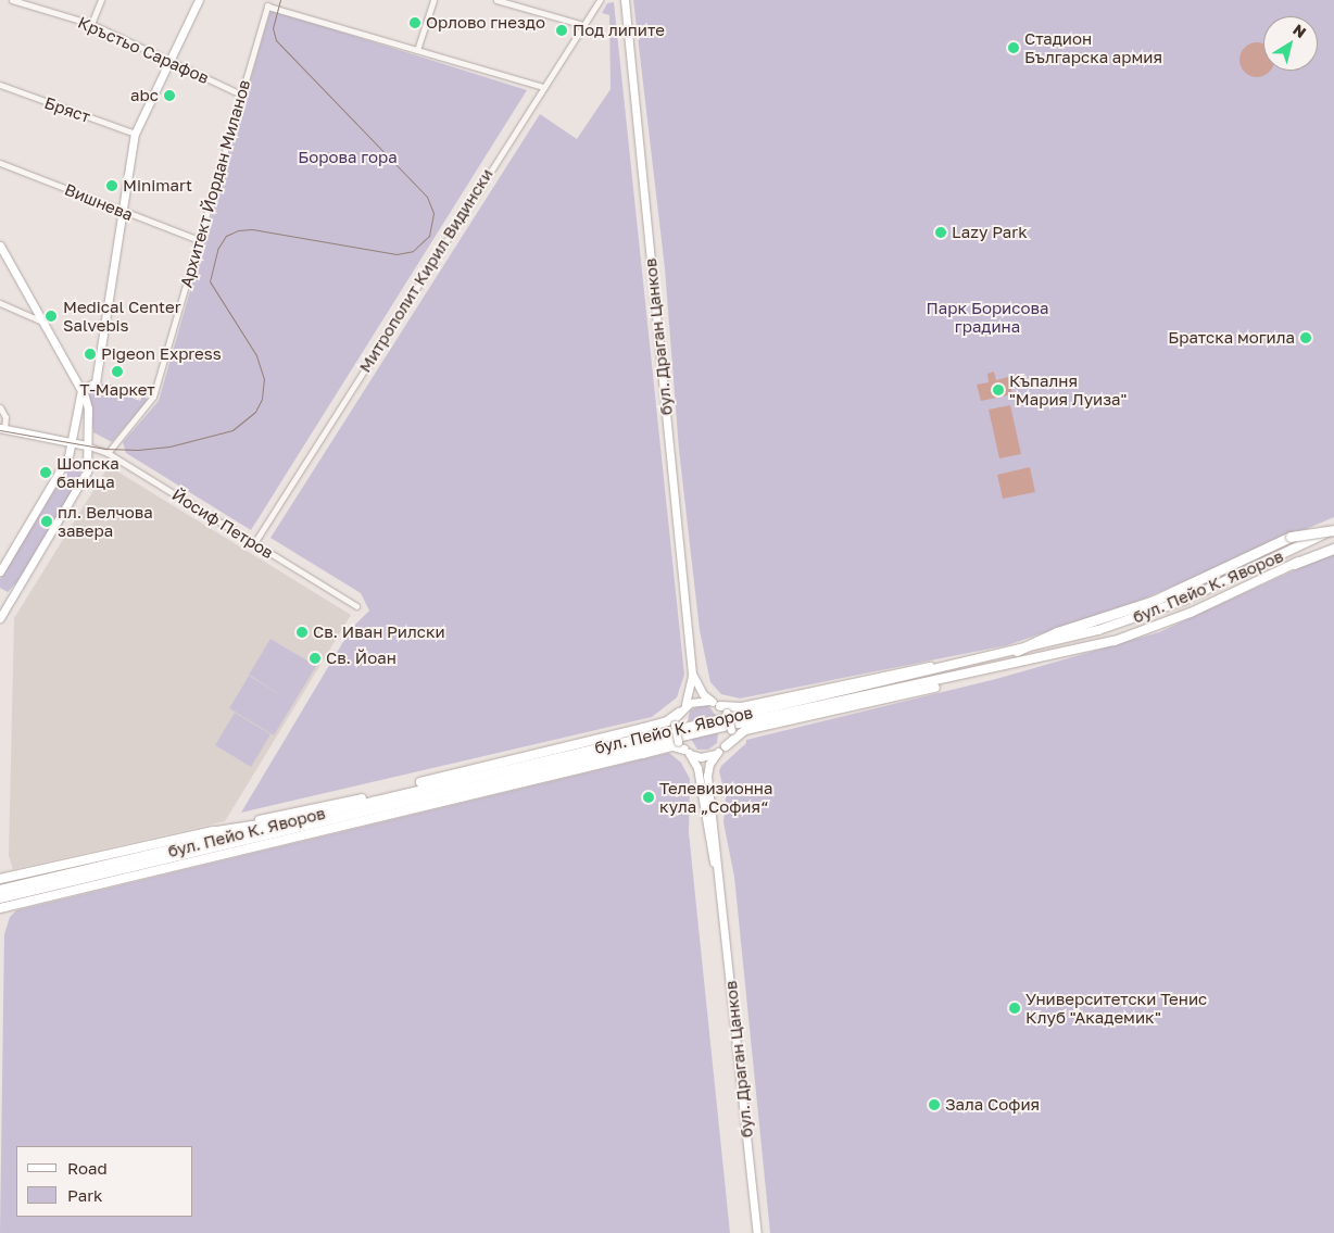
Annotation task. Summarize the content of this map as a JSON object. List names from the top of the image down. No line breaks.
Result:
{"streets":{"main road":["бул. Пейо К. Яворов"],"street":["Кръстьо Сарафов","Бряст","Архитект Йордан Миланов","Вишнева","Митрополит Кирил Видински","бул. Драган Цанков","Йосиф Петров"]},"crossings":[["Кръстьо Сарафов","Архитект Йордан Миланов"],["Архитект Йордан Миланов","Вишнева"],["Архитект Йордан Миланов","Йосиф Петров"],["Митрополит Кирил Видински","Йосиф Петров"]],"parks":["Борова гора","Парк Борисова градина"],"places":["Орлово гнездо","Под липите","Стадион Българска армия","abc","Minimart","Lazy Park","Medical Center Salvebis","Братска могила","Pigeon Express","Т-Маркет","Къпалня \"Мария Луиза\"","Шопска баница","пл. Велчова завера","Св. Иван Рилски","Св. Йоан","Телевизионна кула „София“","Университетски Тенис Клуб \"Академик\"","Зала София"],"legend":["Road","Park"],"north":"top right"}
